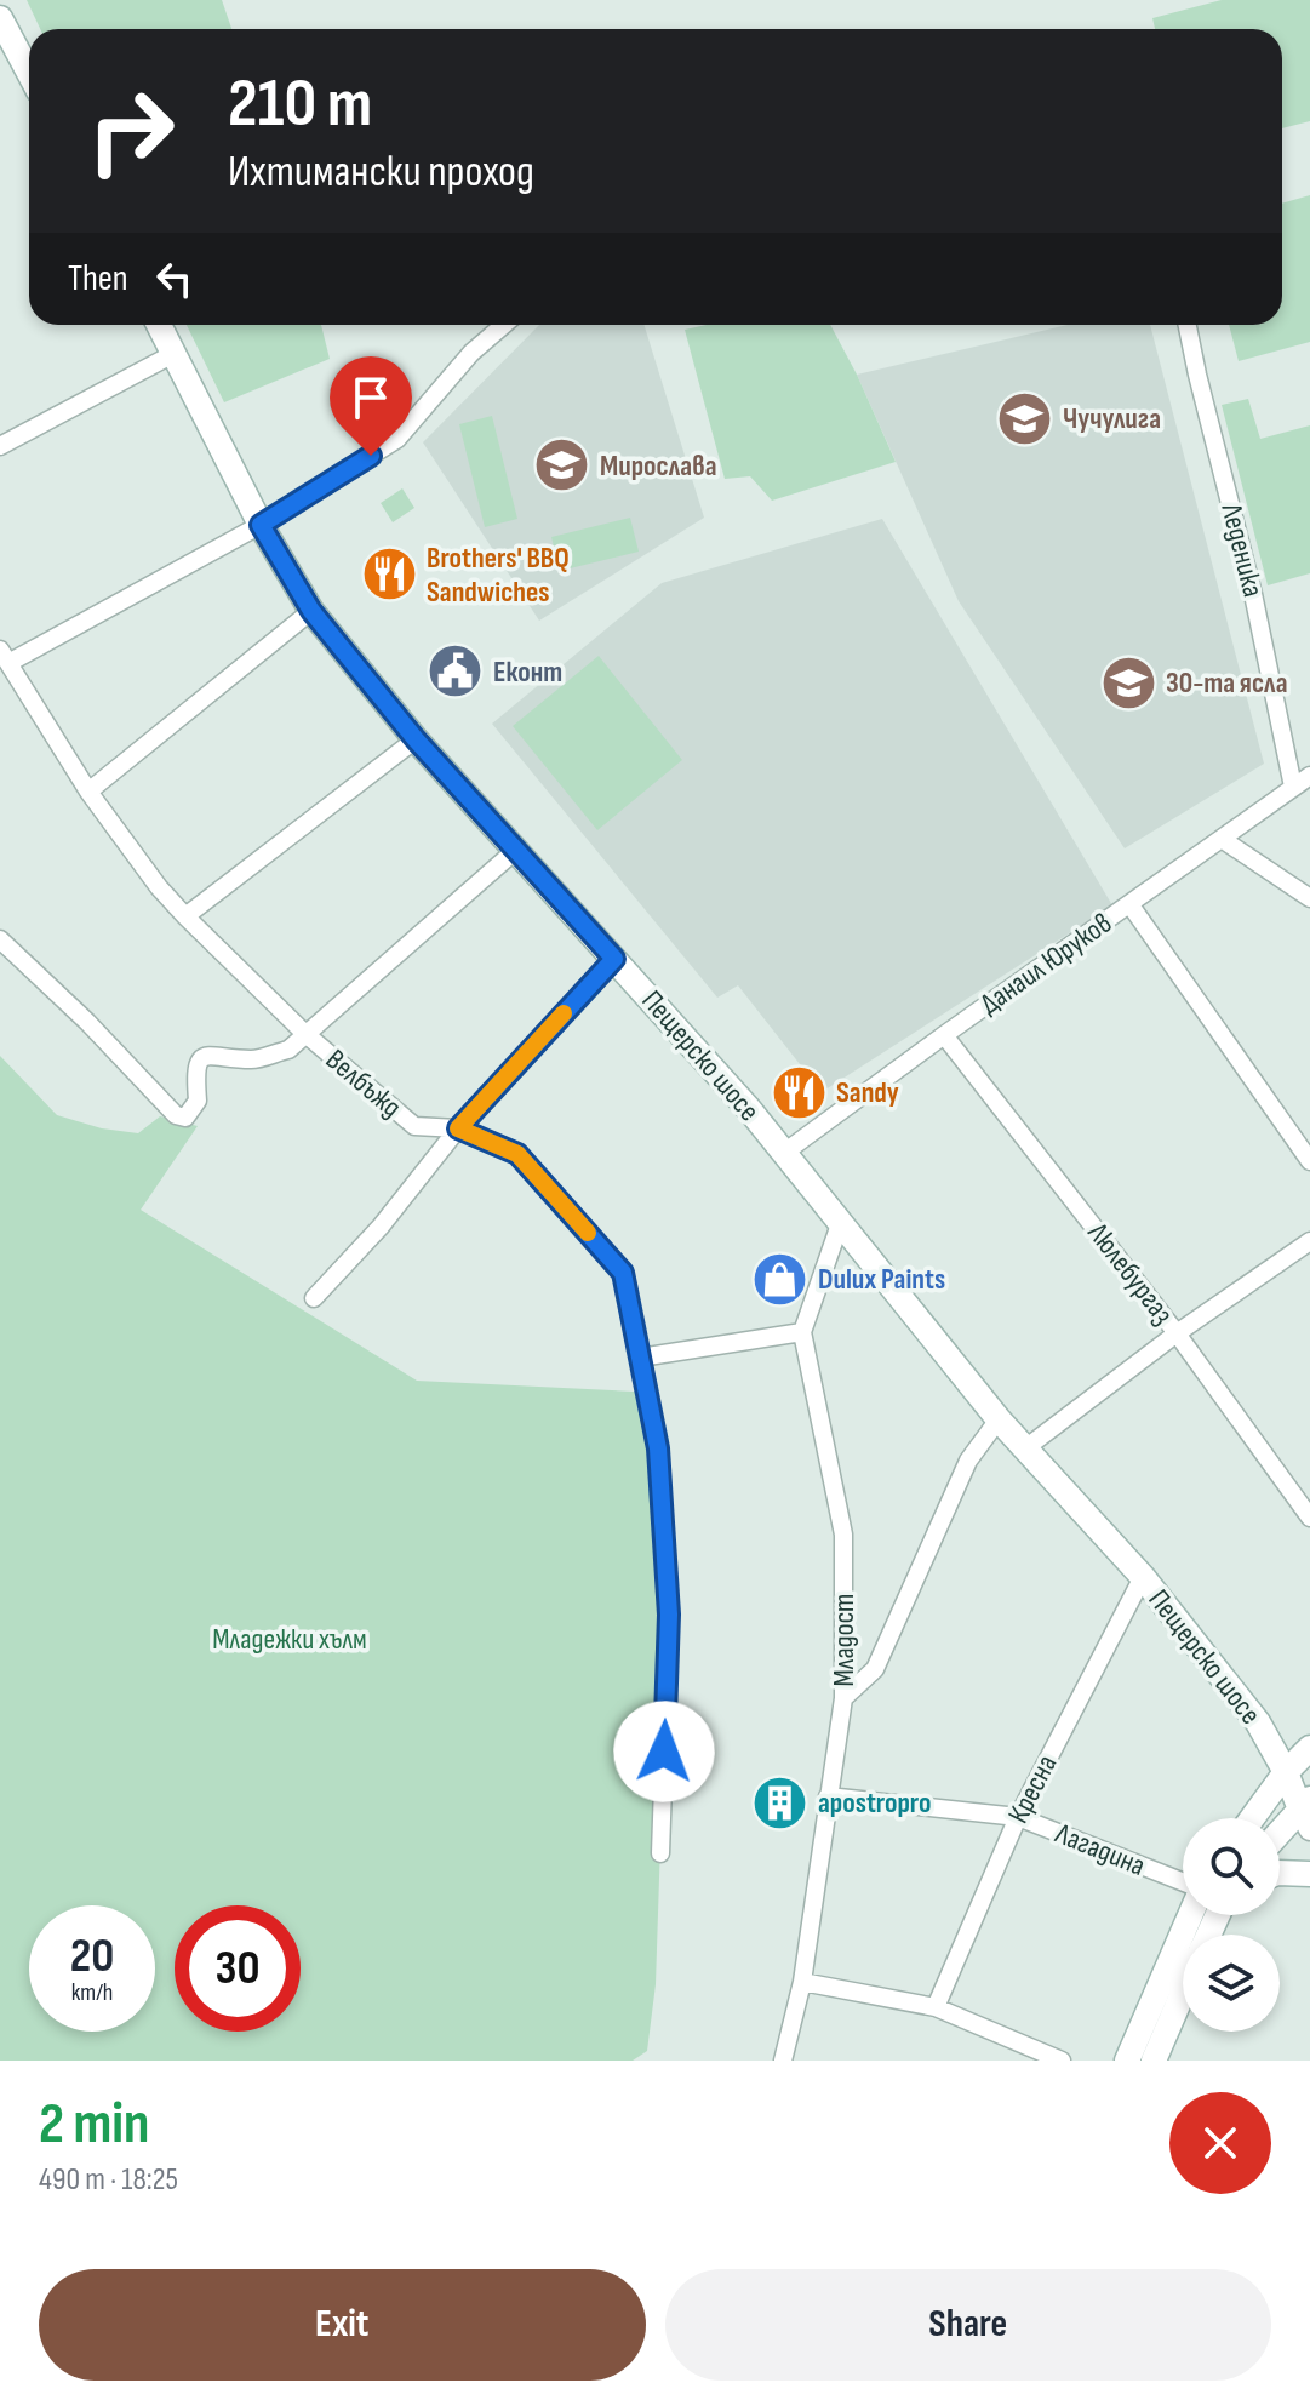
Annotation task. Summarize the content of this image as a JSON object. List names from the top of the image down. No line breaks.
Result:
{"streets":{"main road":["Пещерско шосе"],"street":["Леденика","Данаил Юруков","Велбъжд","Люлебургаз","Младост","Кресна","Лагадина"]},"crossings":[["Леденика","Данаил Юруков"],["Данаил Юруков","Пещерско шосе"],["Данаил Юруков","Люлебургаз"],["Пещерско шосе","Кресна"],["Младост","Лагадина"],["Кресна","Лагадина"]],"parks":["Младежки хълм"],"places":{"school or university":["Чучулига","Мирослава","30-та ясла"],"restaurant":["Brothers' BBQ Sandwiches","Sandy"],"public building":["Еконт"],"shop":["Dulux Paints"],"building":["apostropro"]},"page":{"turn":["210 m","Ихтимански проход"],"then":"Then","speed":"20 km/h","limit":"30","heading":["2 min","490 m · 18:25"],"buttons":["Exit","Share"]}}
